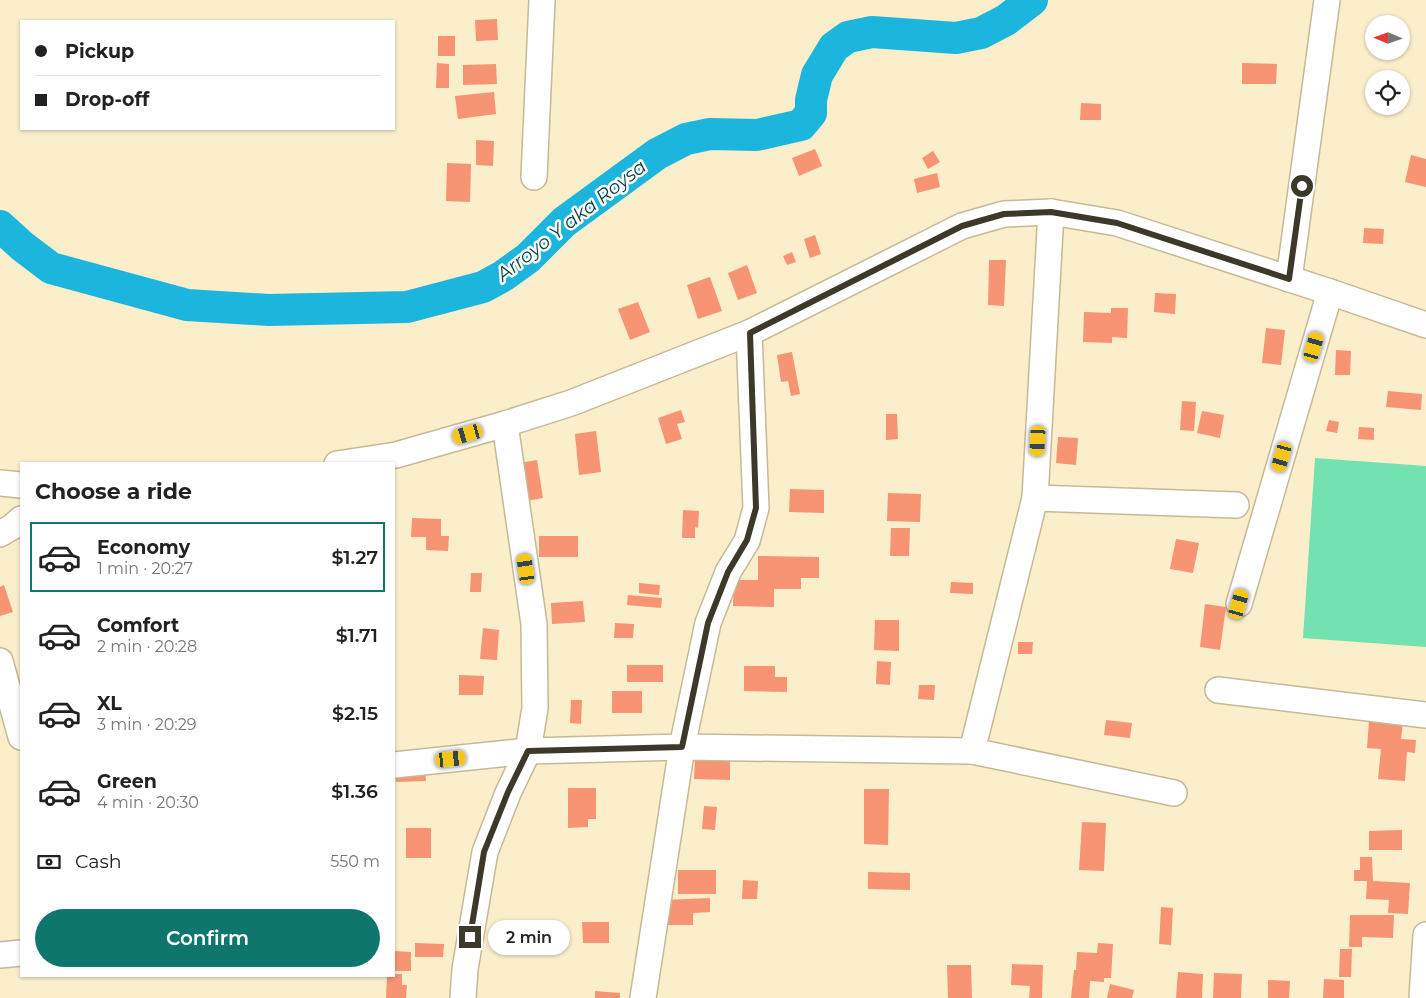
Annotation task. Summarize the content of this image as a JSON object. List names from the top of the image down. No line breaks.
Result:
{"water":["Arroyo Y aka Roysa"],"north":"left","page":{"banner":["Pickup","Drop-off"],"heading":"Choose a ride","list":[{"name":"Economy","note":"1 min · 20:27","value":"$1.27"},{"name":"Comfort","note":"2 min · 20:28","value":"$1.71"},{"name":"XL","note":"3 min · 20:29","value":"$2.15"},{"name":"Green","note":"4 min · 20:30","value":"$1.36"}],"pay":["Cash","550 m"],"buttons":"Confirm","bubble":"2 min"}}
